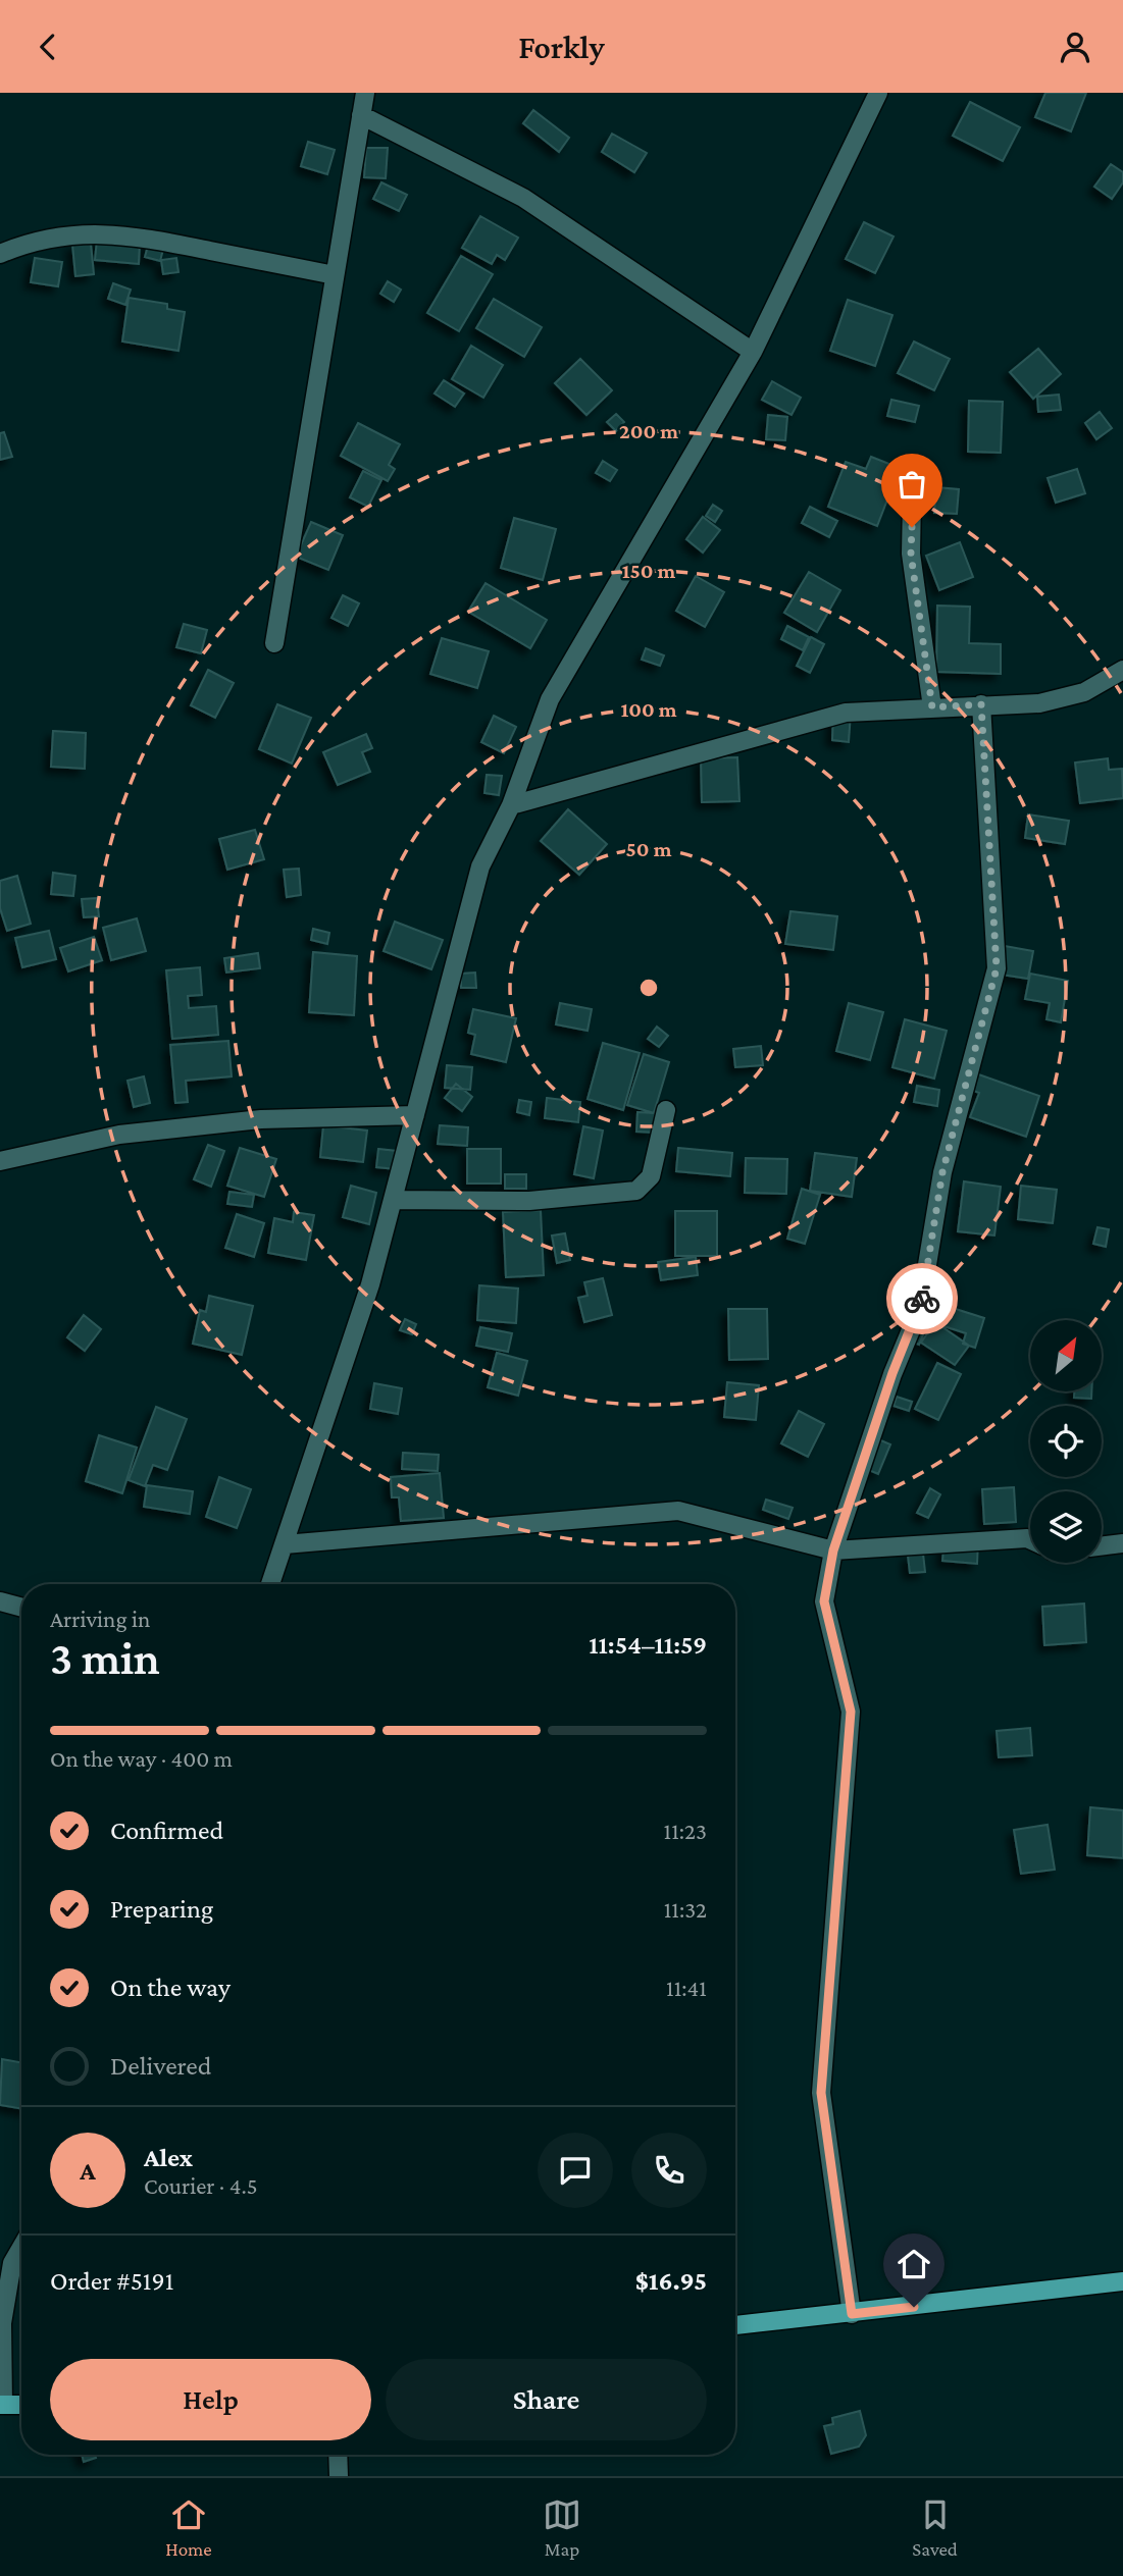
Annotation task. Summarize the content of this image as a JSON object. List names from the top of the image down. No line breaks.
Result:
{"north":"top right","page":{"header":"Forkly","heading":["3 min","Arriving in","11:54–11:59"],"panel":["Alex","Courier · 4.5","Order #5191","$16.95"],"bar":"On the way · 400 m","list":[["Confirmed","11:23"],["Preparing","11:32"],["On the way","11:41"],"Delivered"],"round":"A","buttons":["Help","Share"],"tabs":["Home","Map","Saved"]},"rings":["200 m","150 m","100 m","50 m"]}
